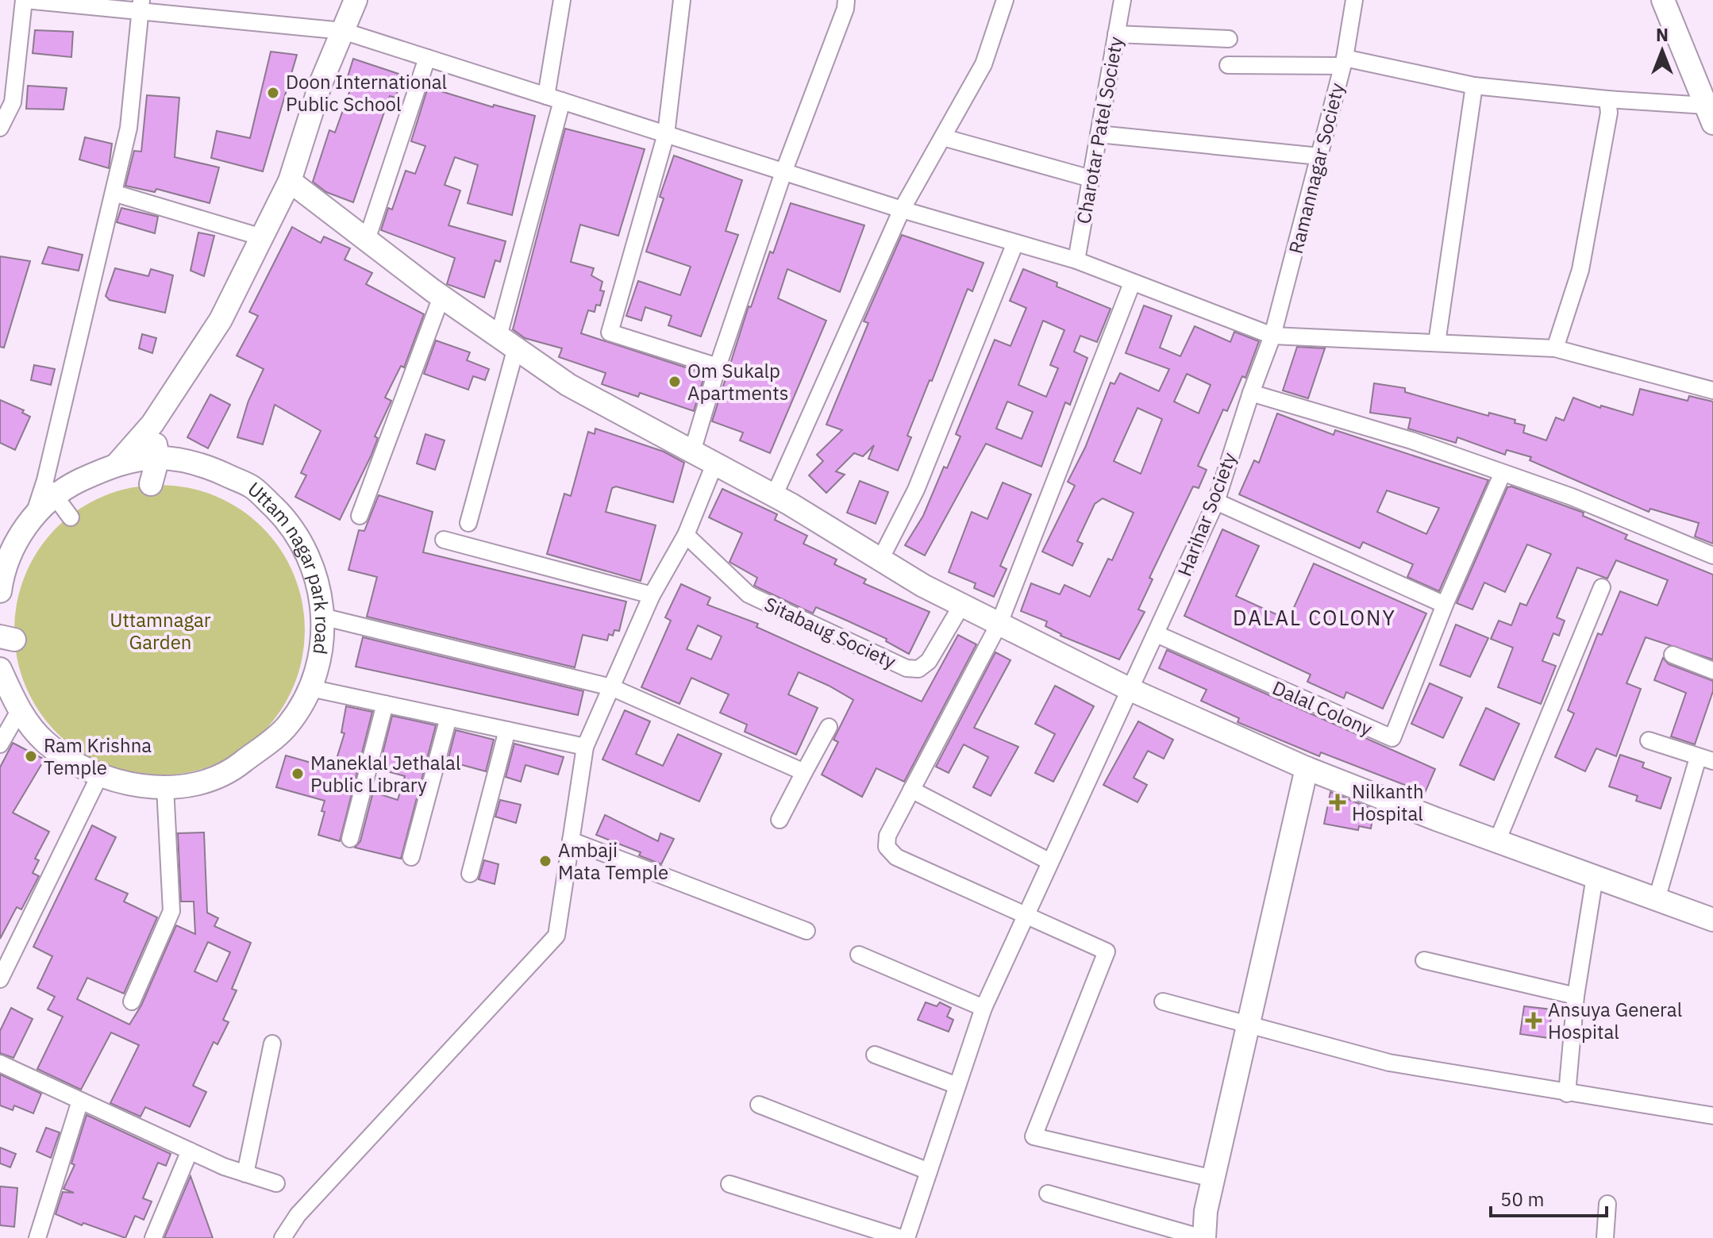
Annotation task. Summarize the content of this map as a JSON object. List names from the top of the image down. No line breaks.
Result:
{"streets":{"street":["Charotar Patel Society","Ramannagar Society","Harihar Society","Uttam nagar park road","Sitabaug Society","Dalal Colony"]},"crossings":[["Ramannagar Society","Harihar Society"],["Harihar Society","Dalal Colony"]],"districts":["DALAL COLONY"],"parks":["Uttamnagar Garden"],"places":{"other":["Doon International Public School","Om Sukalp Apartments","Ram Krishna Temple","Maneklal Jethalal Public Library","Ambaji Mata Temple"],"health":["Nilkanth Hospital","Ansuya General Hospital"]},"scale_bar":"50 m","north":"top"}
